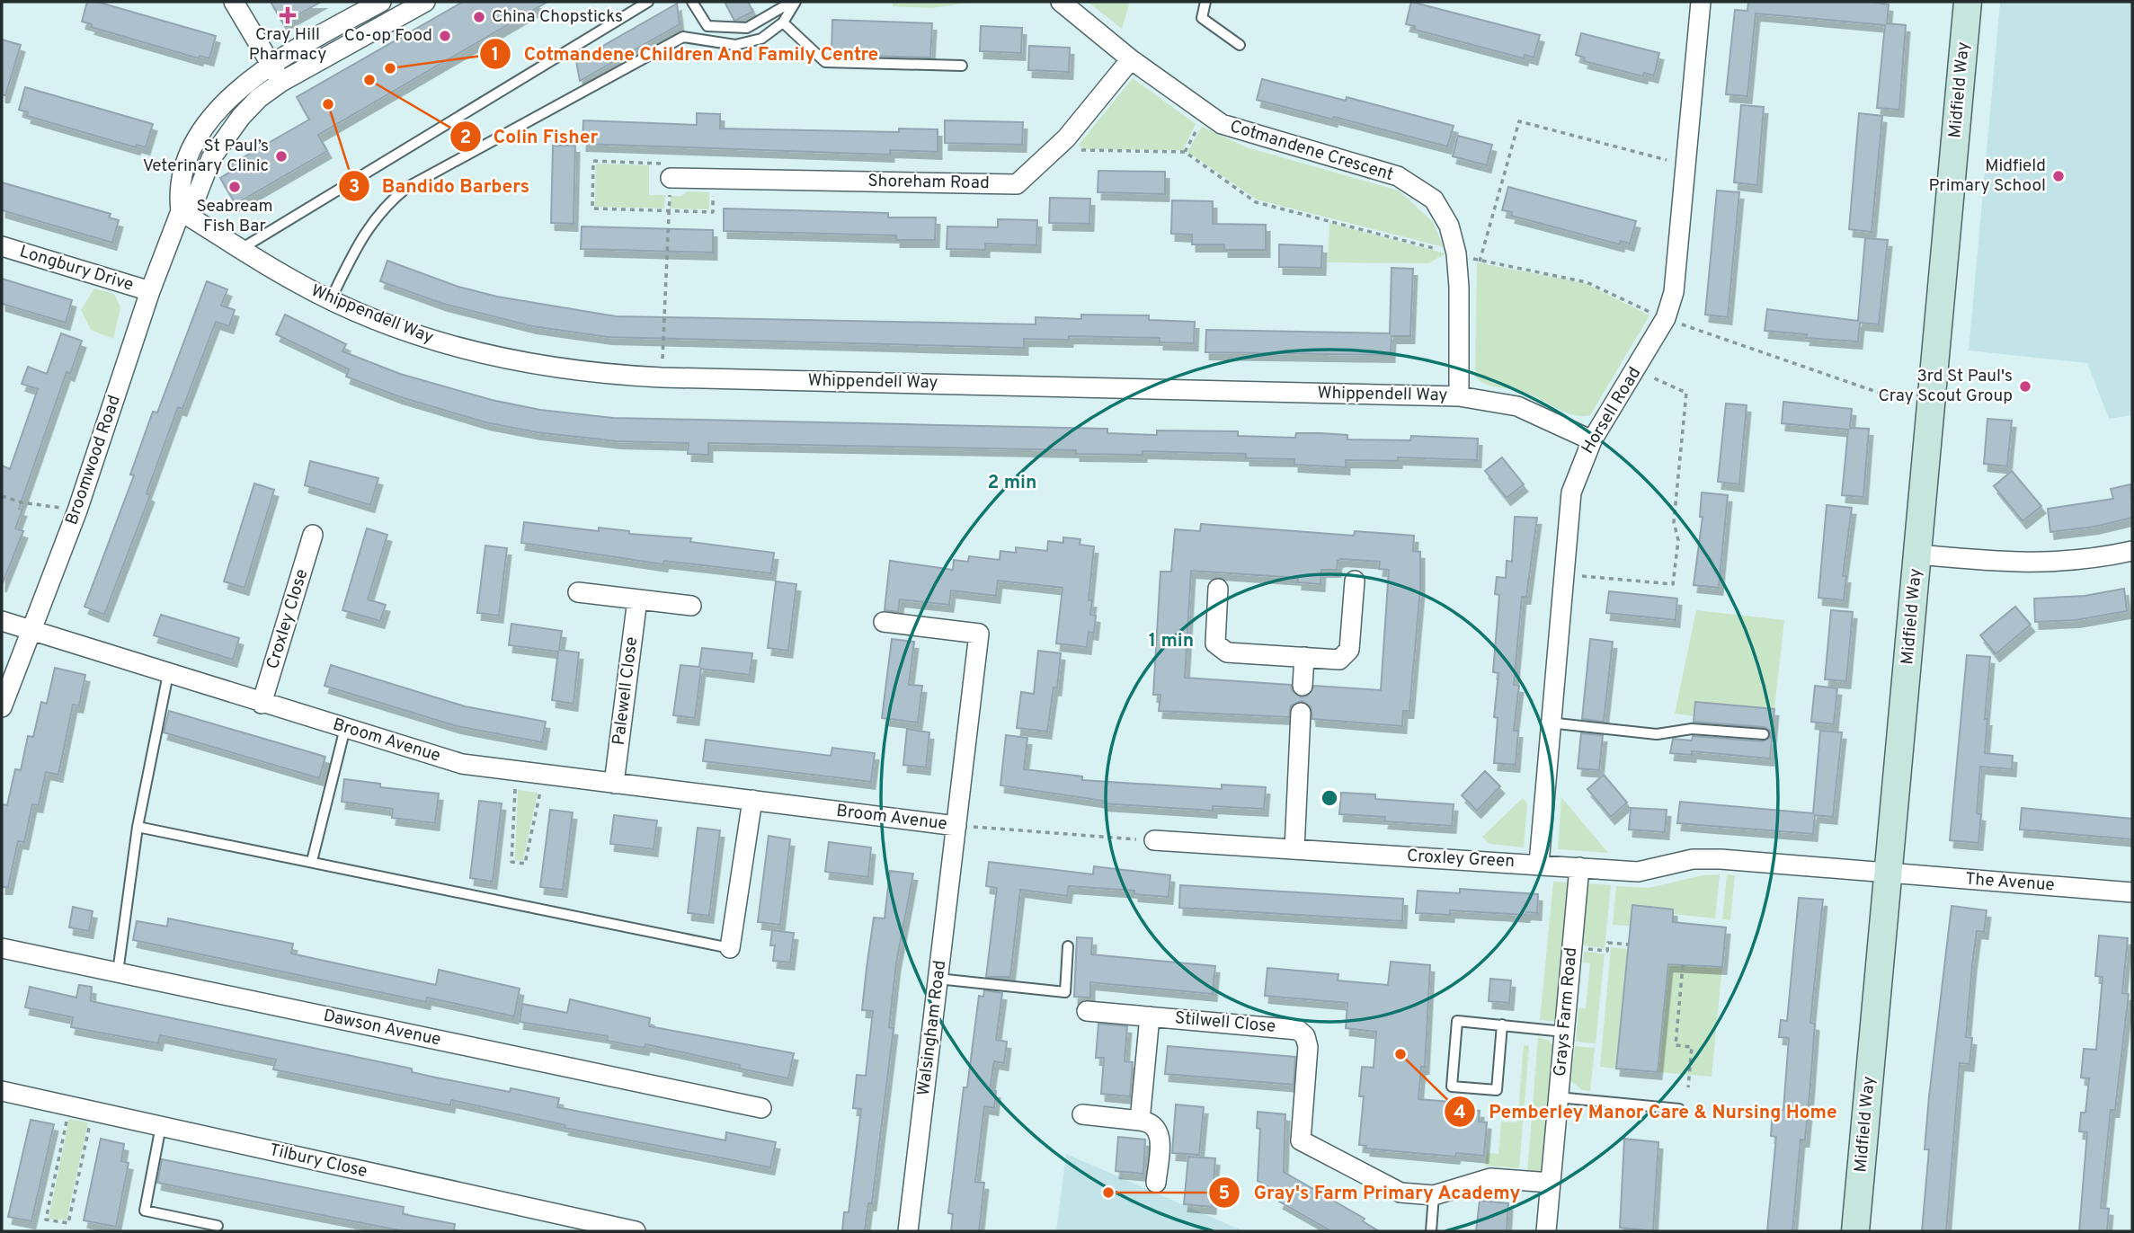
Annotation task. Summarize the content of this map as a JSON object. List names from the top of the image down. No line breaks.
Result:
{"streets":{"street":["Midfield Way","Cotmandene Crescent","Shoreham Road","Longbury Drive","Whippendell Way","Horsell Road","Broomwood Road","Croxley Close","Palewell Close","Broom Avenue","Croxley Green","The Avenue","Grays Farm Road","Stilwell Close","Dawson Avenue","Walsingham Road","Tilbury Close"]},"crossings":[["Midfield Way","Croxley Green"],["Midfield Way","The Avenue"],["Cotmandene Crescent","Shoreham Road"],["Cotmandene Crescent","Whippendell Way"],["Longbury Drive","Broomwood Road"],["Whippendell Way","Horsell Road"],["Whippendell Way","Broomwood Road"],["Horsell Road","Croxley Green"],["Broomwood Road","Broom Avenue"],["Croxley Close","Broom Avenue"],["Palewell Close","Broom Avenue"],["Broom Avenue","Walsingham Road"],["Croxley Green","The Avenue"],["Croxley Green","Grays Farm Road"],["Grays Farm Road","Stilwell Close"]],"places":{"health":["Cray Hill Pharmacy"],"other":["China Chopsticks","Co-op Food","Cotmandene Children And Family Centre","Colin Fisher","Bandido Barbers","St Paul’s Veterinary Clinic","Midfield Primary School","Seabream Fish Bar","3rd St Paul's Cray Scout Group","Pemberley Manor Care & Nursing Home","Gray's Farm Primary Academy"]},"rings":["2 min","1 min"]}
